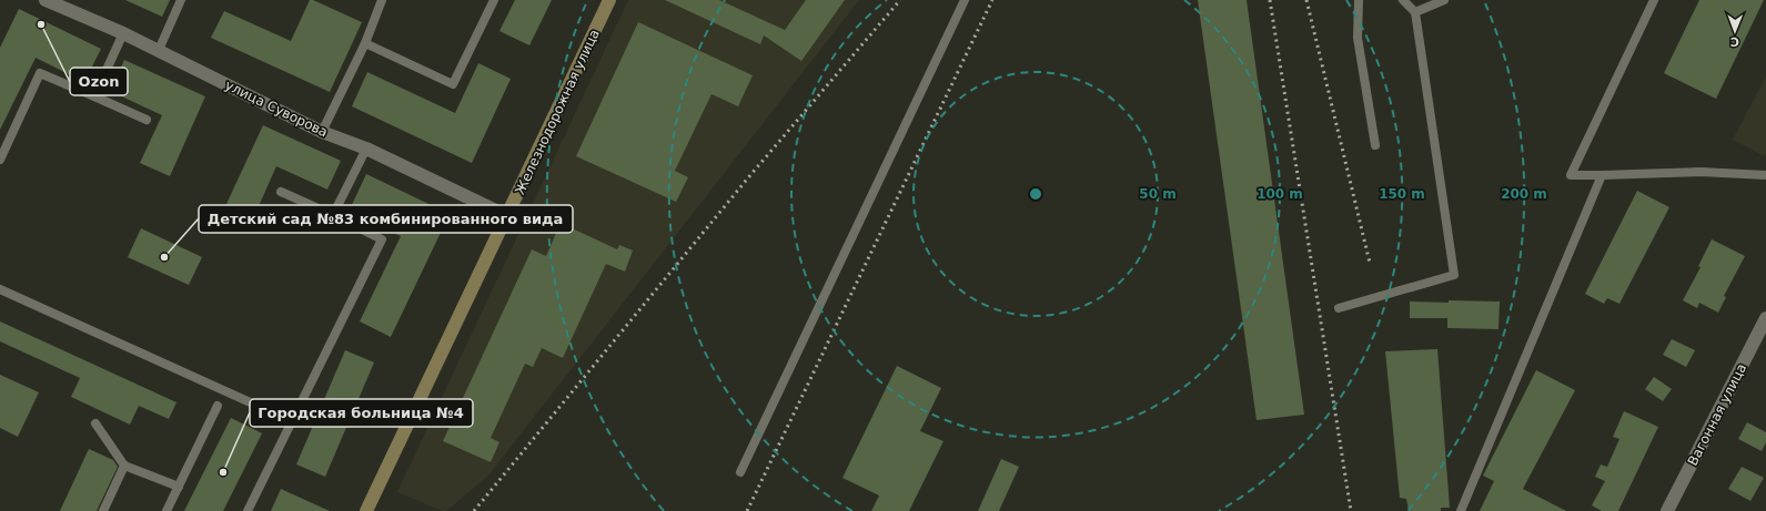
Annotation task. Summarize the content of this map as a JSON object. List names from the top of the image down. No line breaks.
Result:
{"streets":{"main road":["Железнодорожная улица"],"street":["улица Суворова","Вагонная улица"]},"crossings":[["улица Суворова","Железнодорожная улица"]],"places":["Ozon","Детский сад №83 комбинированного вида","Городская больница №4"],"north":"bottom","rings":["50 m","100 m","150 m","200 m"]}
